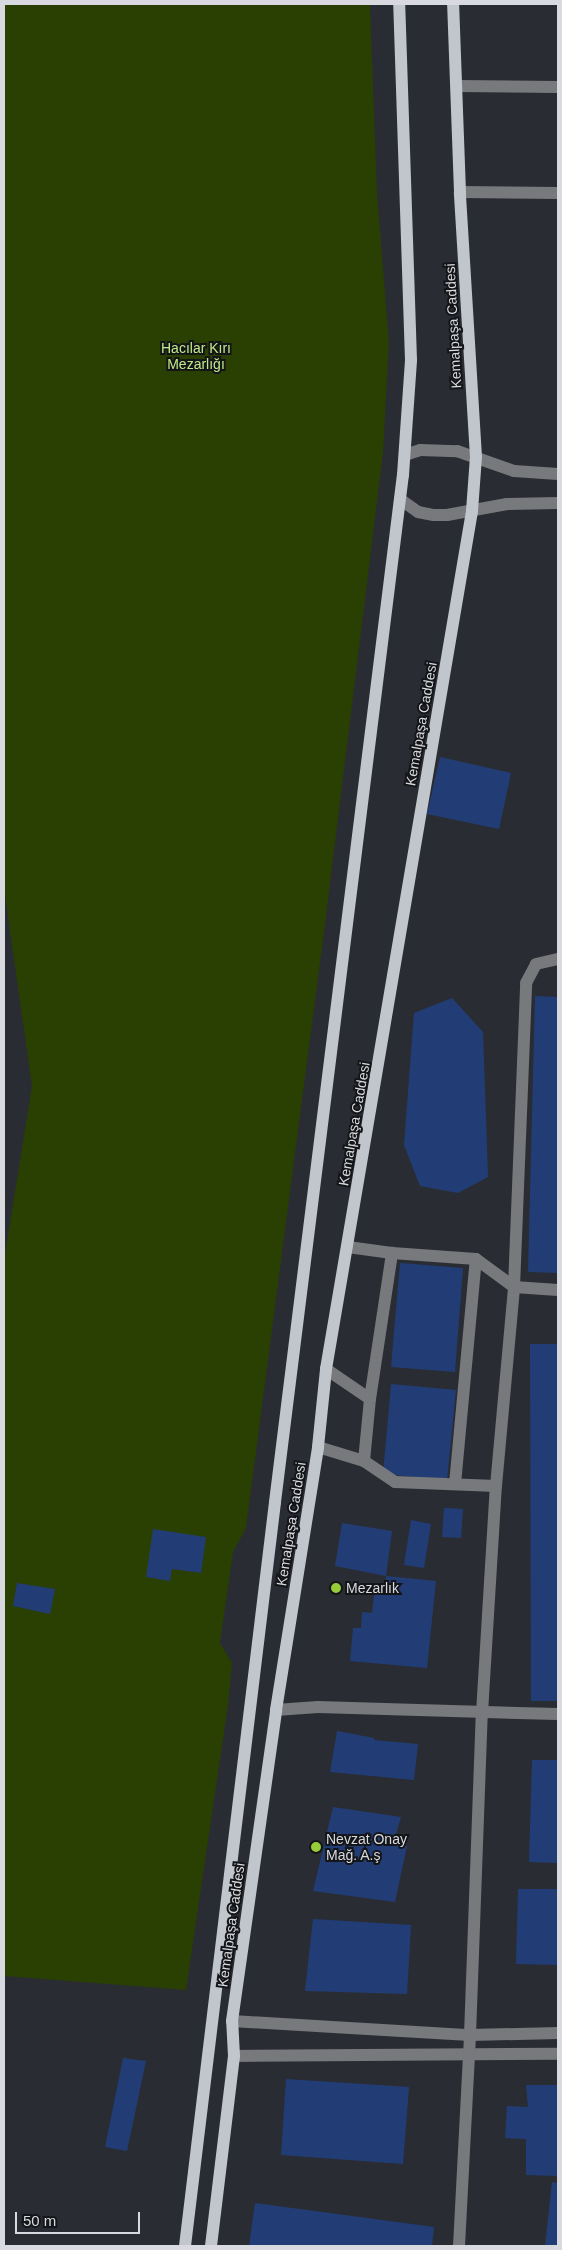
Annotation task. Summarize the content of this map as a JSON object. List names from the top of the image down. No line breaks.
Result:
{"streets":{"main road":["Kemalpaşa Caddesi"]},"parks":["Hacılar Kırı Mezarlığı"],"places":["Mezarlık","Nevzat Onay Mağ. A.ş"],"scale_bar":"50 m"}
